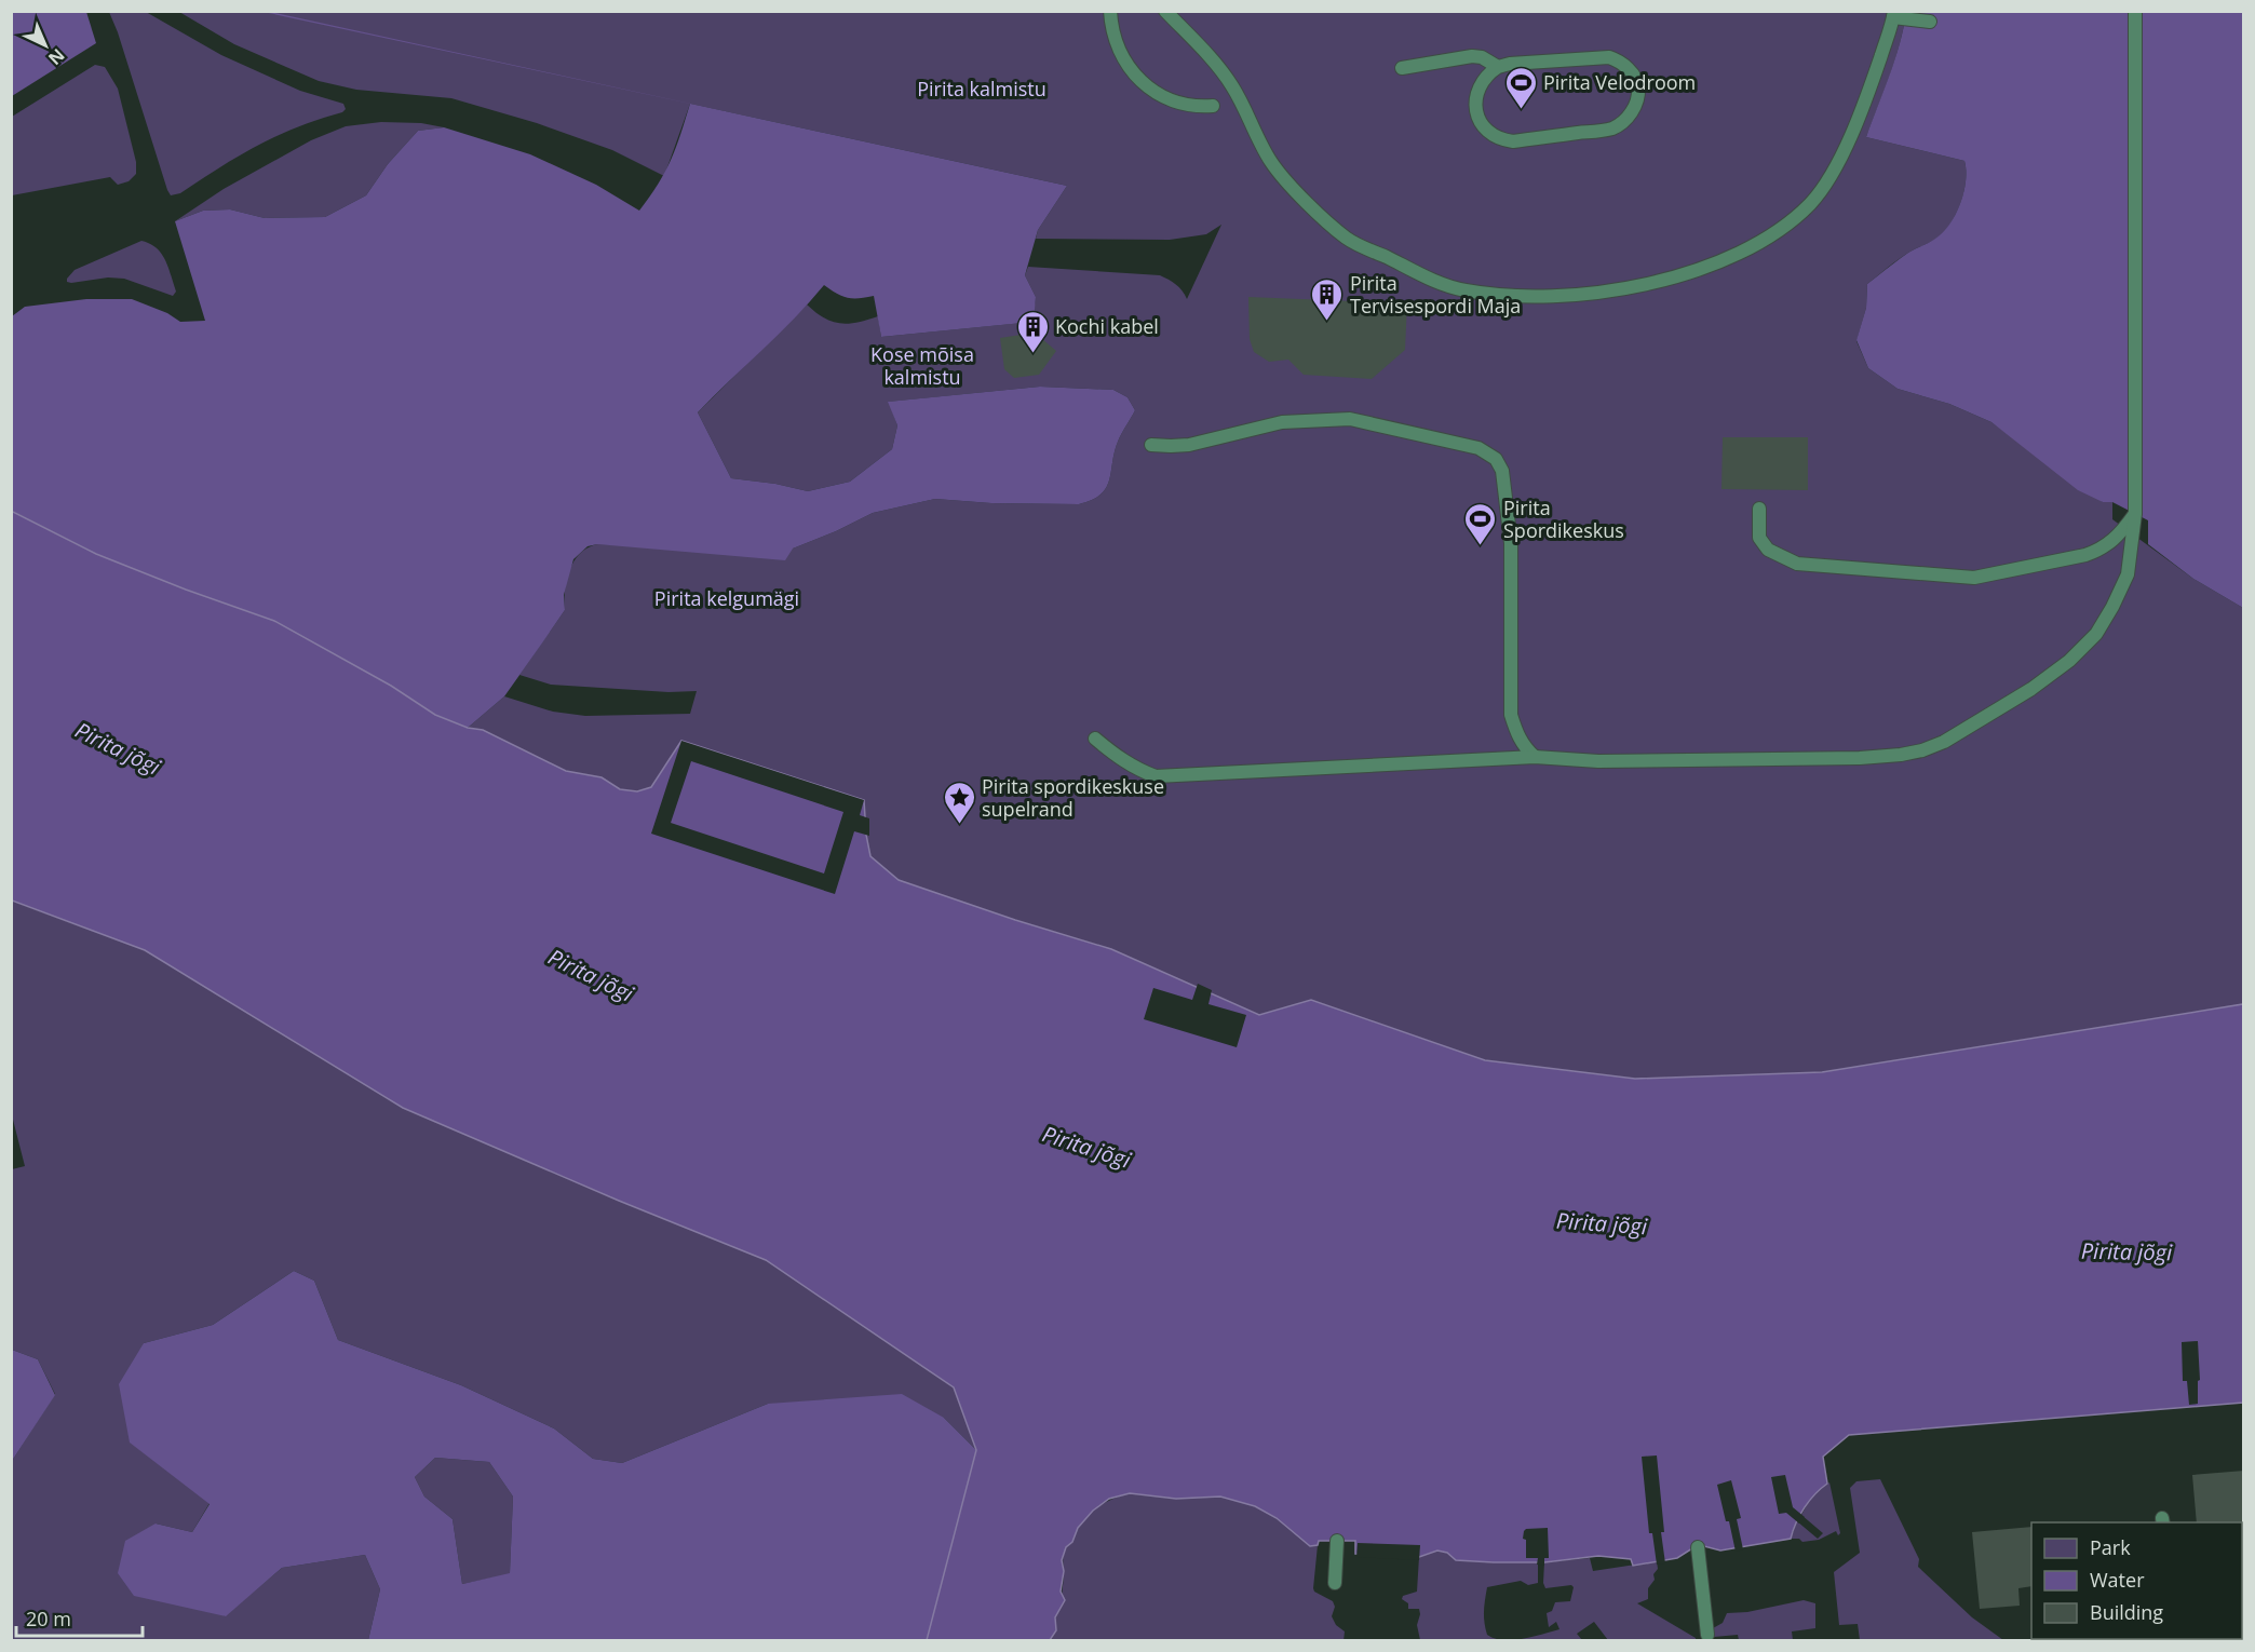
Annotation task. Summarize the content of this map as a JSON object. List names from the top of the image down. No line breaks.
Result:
{"water":["Pirita jõgi"],"parks":["Pirita kalmistu","Kose mõisa kalmistu","Pirita kelgumägi"],"places":{"sports":["Pirita Velodroom","Pirita Spordikeskus"],"building":["Pirita Tervisespordi Maja","Kochi kabel"],"place":["Pirita spordikeskuse supelrand"]},"legend":["Park","Water","Building"],"scale_bar":"20 m","north":"bottom right"}
